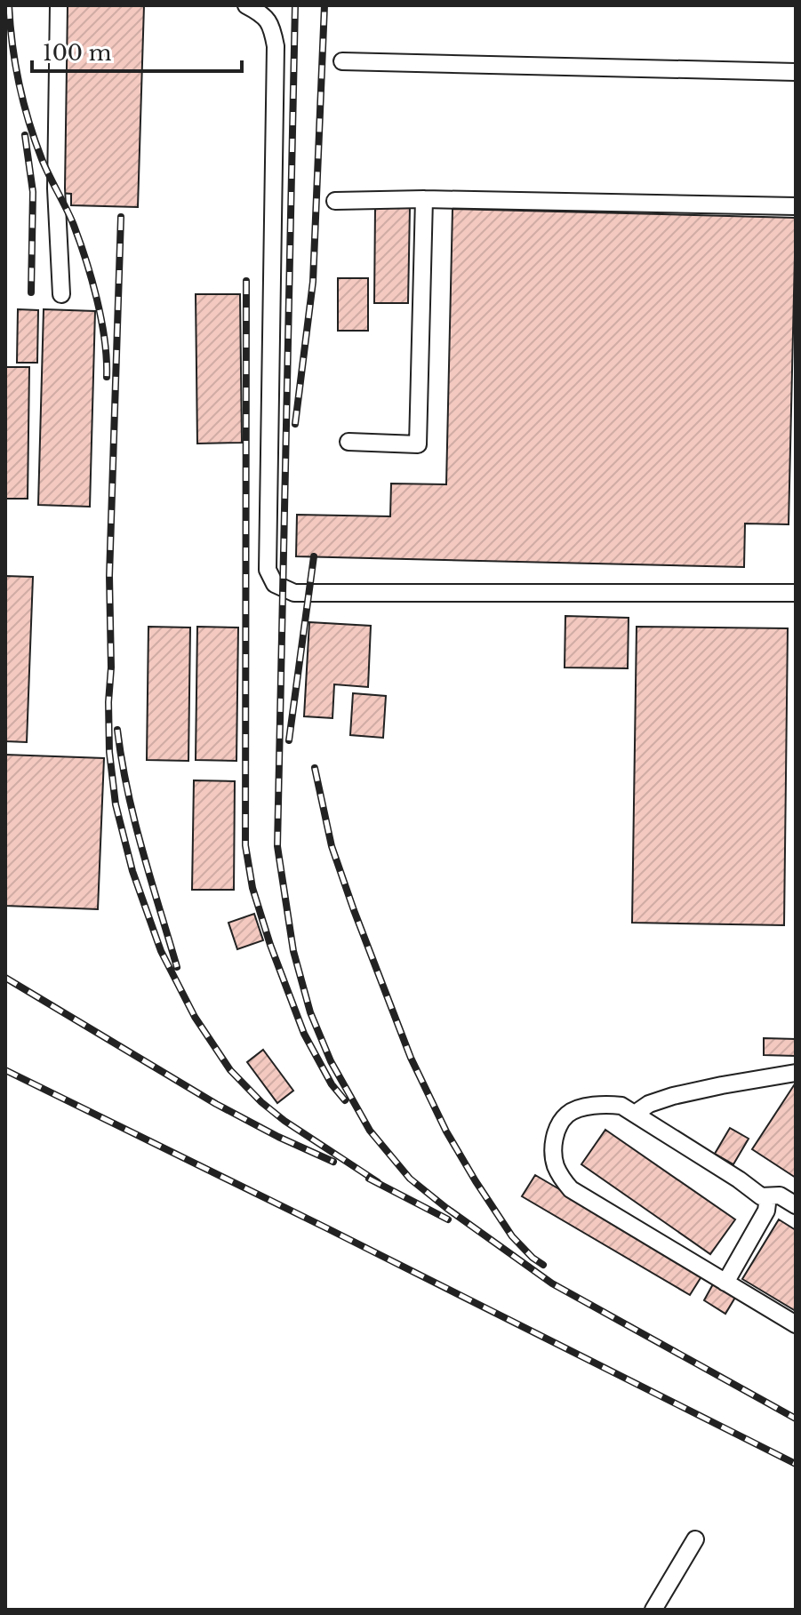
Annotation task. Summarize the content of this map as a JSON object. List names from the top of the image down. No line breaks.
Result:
{"scale_bar":"100 m"}
